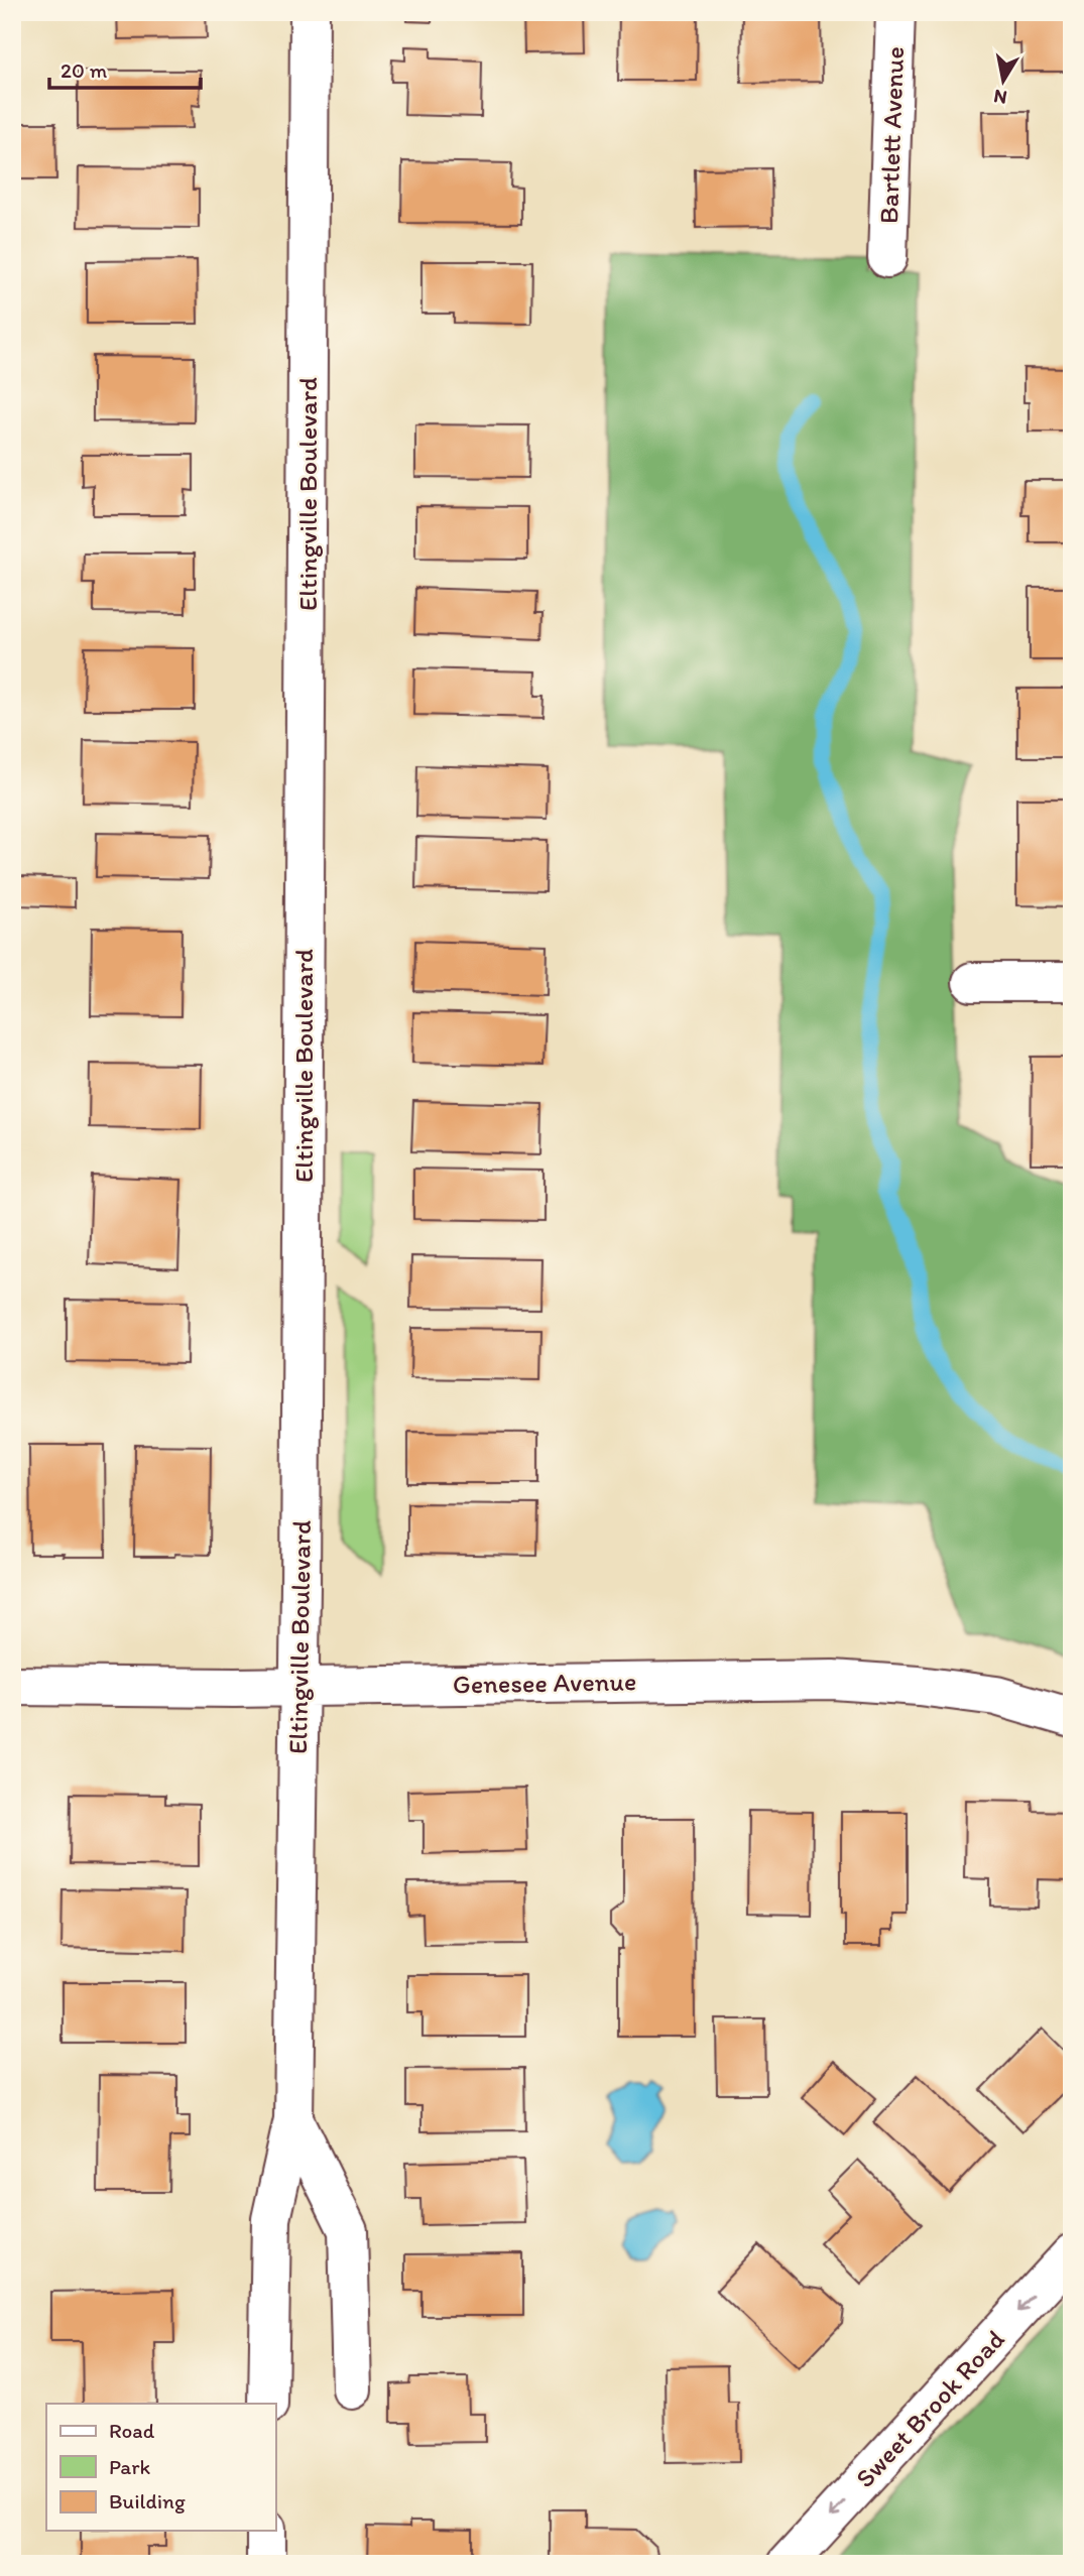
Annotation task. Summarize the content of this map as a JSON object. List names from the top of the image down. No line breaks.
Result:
{"streets":{"street":["Bartlett Avenue","Eltingville Boulevard","Genesee Avenue","Sweet Brook Road"]},"crossings":[["Eltingville Boulevard","Genesee Avenue"]],"one_way":["Sweet Brook Road"],"legend":["Road","Park","Building"],"scale_bar":"20 m","north":"bottom"}
